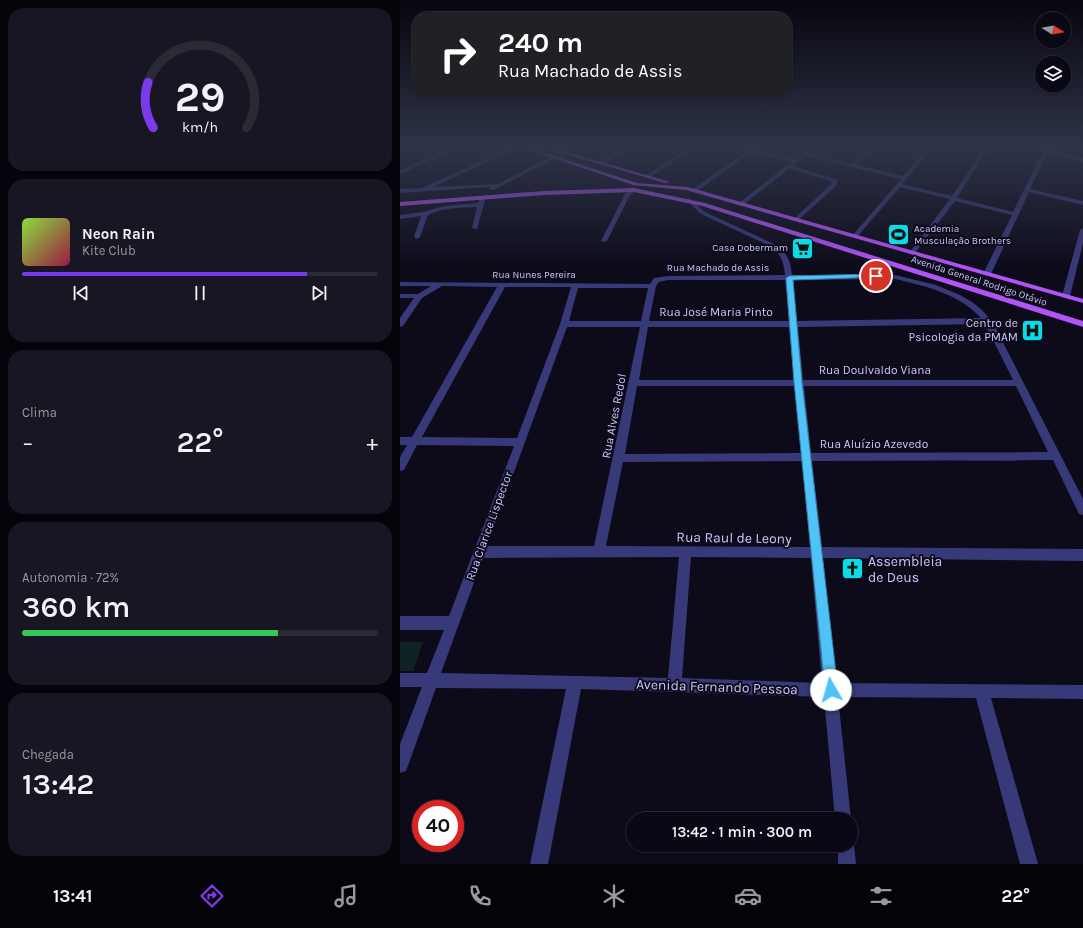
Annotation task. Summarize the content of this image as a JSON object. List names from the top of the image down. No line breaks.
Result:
{"streets":{"main road":["Avenida General Rodrigo Otávio"],"street":["Rua Machado de Assis","Rua Nunes Pereira","Rua José Maria Pinto","Rua Doulvaldo Viana","Rua Alves Redol","Rua Aluízio Azevedo","Rua Clarice Lispector","Rua Raul de Leony","Avenida Fernando Pessoa"]},"crossings":[["Rua Machado de Assis","Rua Nunes Pereira"],["Rua Machado de Assis","Rua José Maria Pinto"],["Rua Machado de Assis","Rua Doulvaldo Viana"],["Rua Machado de Assis","Rua Alves Redol"],["Rua Machado de Assis","Rua Aluízio Azevedo"],["Rua Nunes Pereira","Rua Alves Redol"],["Rua Nunes Pereira","Rua Clarice Lispector"],["Rua José Maria Pinto","Rua Alves Redol"],["Rua José Maria Pinto","Rua Clarice Lispector"],["Rua Doulvaldo Viana","Rua Alves Redol"],["Rua Alves Redol","Rua Aluízio Azevedo"],["Rua Alves Redol","Rua Raul de Leony"],["Rua Clarice Lispector","Rua Raul de Leony"],["Rua Clarice Lispector","Avenida Fernando Pessoa"]],"places":{"sports":["Academia Musculação Brothers"],"supermarket":["Casa Dobermam"],"hospital":["Centro de Psicologia da PMAM"],"church":["Assembleia de Deus"]},"north":"right","page":{"turn":["240 m","Rua Machado de Assis"],"song":["Neon Rain","Kite Club"],"tile":["Clima",["Autonomia · 72%","360 km"],["Chegada","13:42"]],"heat":["−","22°","+"],"limit":"40","trip":"13:42 · 1 min · 300 m","tabs":["13:41","22°"],"gauge":["29","km/h"]}}
